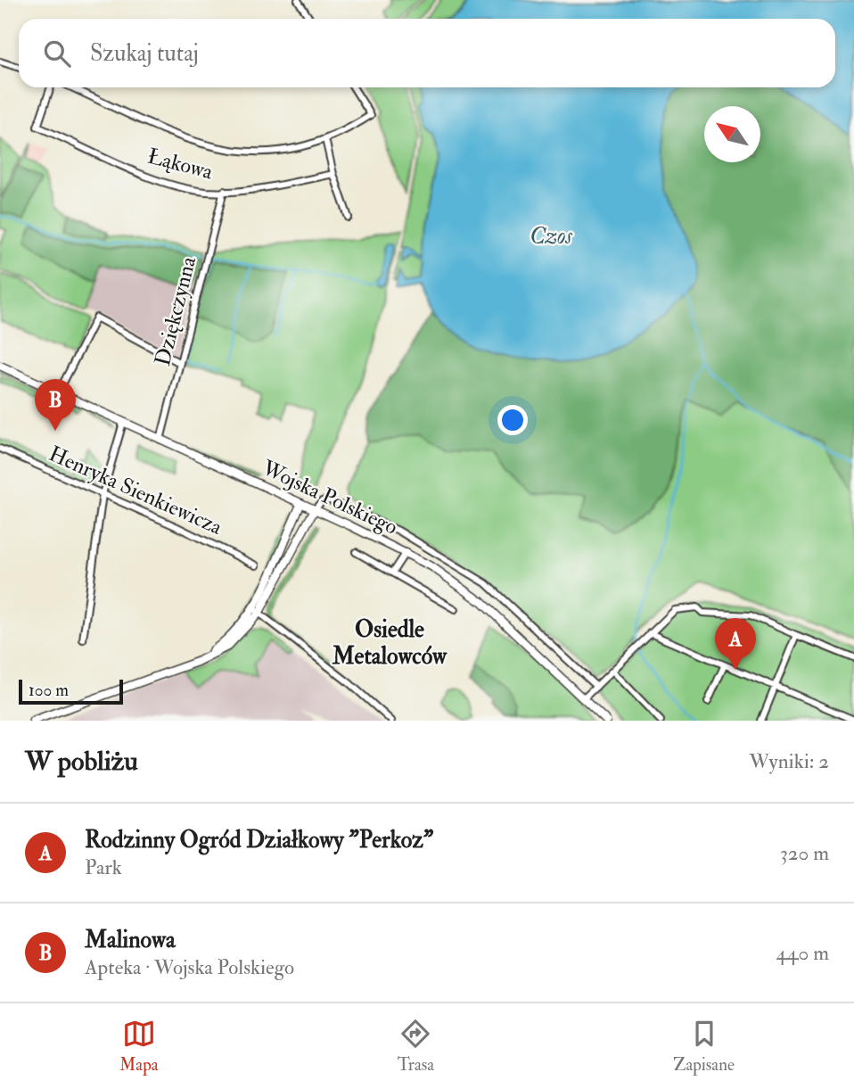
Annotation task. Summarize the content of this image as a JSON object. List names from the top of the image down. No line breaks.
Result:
{"streets":{"street":["Łąkowa","Dziękczynna","Henryka Sienkiewicza","Wojska Polskiego"]},"crossings":[["Łąkowa","Dziękczynna"],["Dziękczynna","Wojska Polskiego"]],"districts":["Osiedle Metalowców"],"water":["Czos"],"scale_bar":"100 m","north":"top left","page":{"search":"Szukaj tutaj","pins":["B","A"],"scale":"100 m","heading":["W pobliżu","Wyniki: 2"],"list":[{"mark":"A","name":"Rodzinny Ogród Działkowy \"Perkoz\"","note":"Park","value":"320 m"},{"mark":"B","name":"Malinowa","note":"Apteka · Wojska Polskiego","value":"440 m"}],"nav":["Mapa","Trasa","Zapisane"]}}
